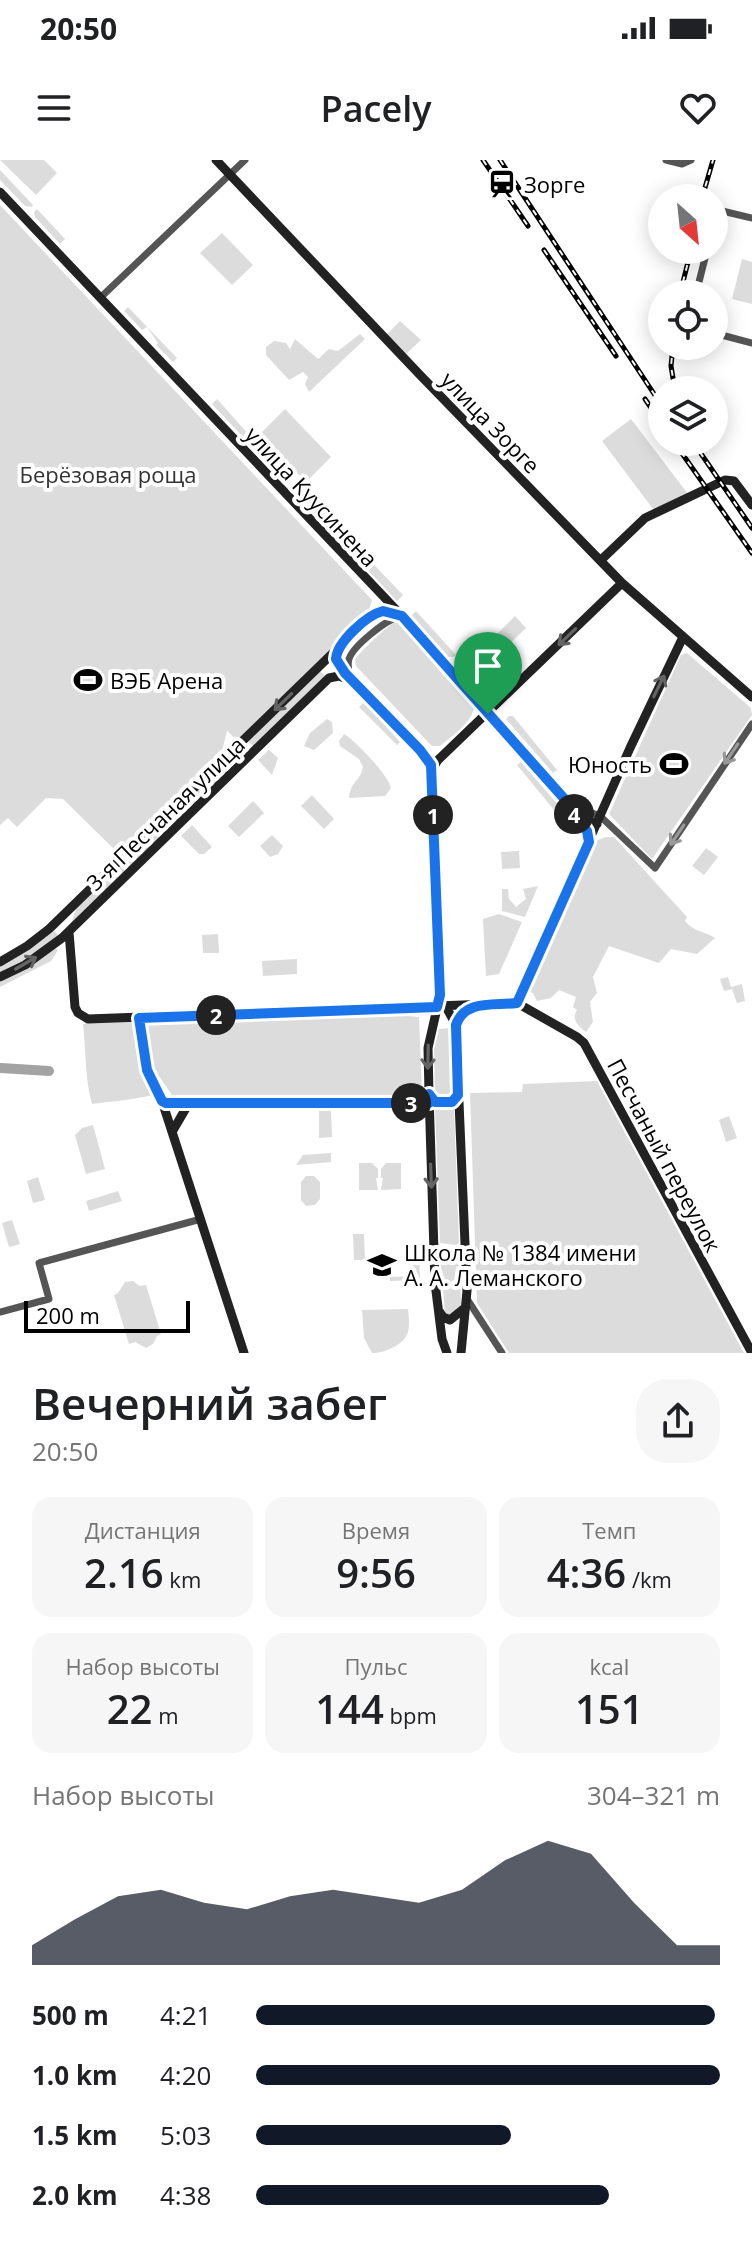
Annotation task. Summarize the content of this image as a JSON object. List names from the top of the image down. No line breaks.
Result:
{"streets":{"street":["улица Зорге","улица Куусинена","3-я Песчаная улица","Песчаный переулок"]},"parks":["Берёзовая роща"],"places":{"station":["Зорге"],"sports":["ВЭБ Арена","Юность"],"school or university":["Школа № 1384 имени А. А. Леманского"]},"scale_bar":"200 m","north":"bottom right","page":{"status":"20:50","header":"Pacely","pins":["4","1","2","3"],"scale":"200 m","heading":["Вечерний забег","20:50"],"stats":[["Дистанция","2.16 km"],["Время","9:56"],["Темп","4:36 /km"],["Набор высоты","22 m"],["Пульс","144 bpm"],["kcal","151"]],"chart":["Набор высоты","304–321 m"],"list":[{"name":"500 m","note":"4:21"},{"name":"1.0 km","note":"4:20"},{"name":"1.5 km","note":"5:03"},{"name":"2.0 km","note":"4:38"}]}}
